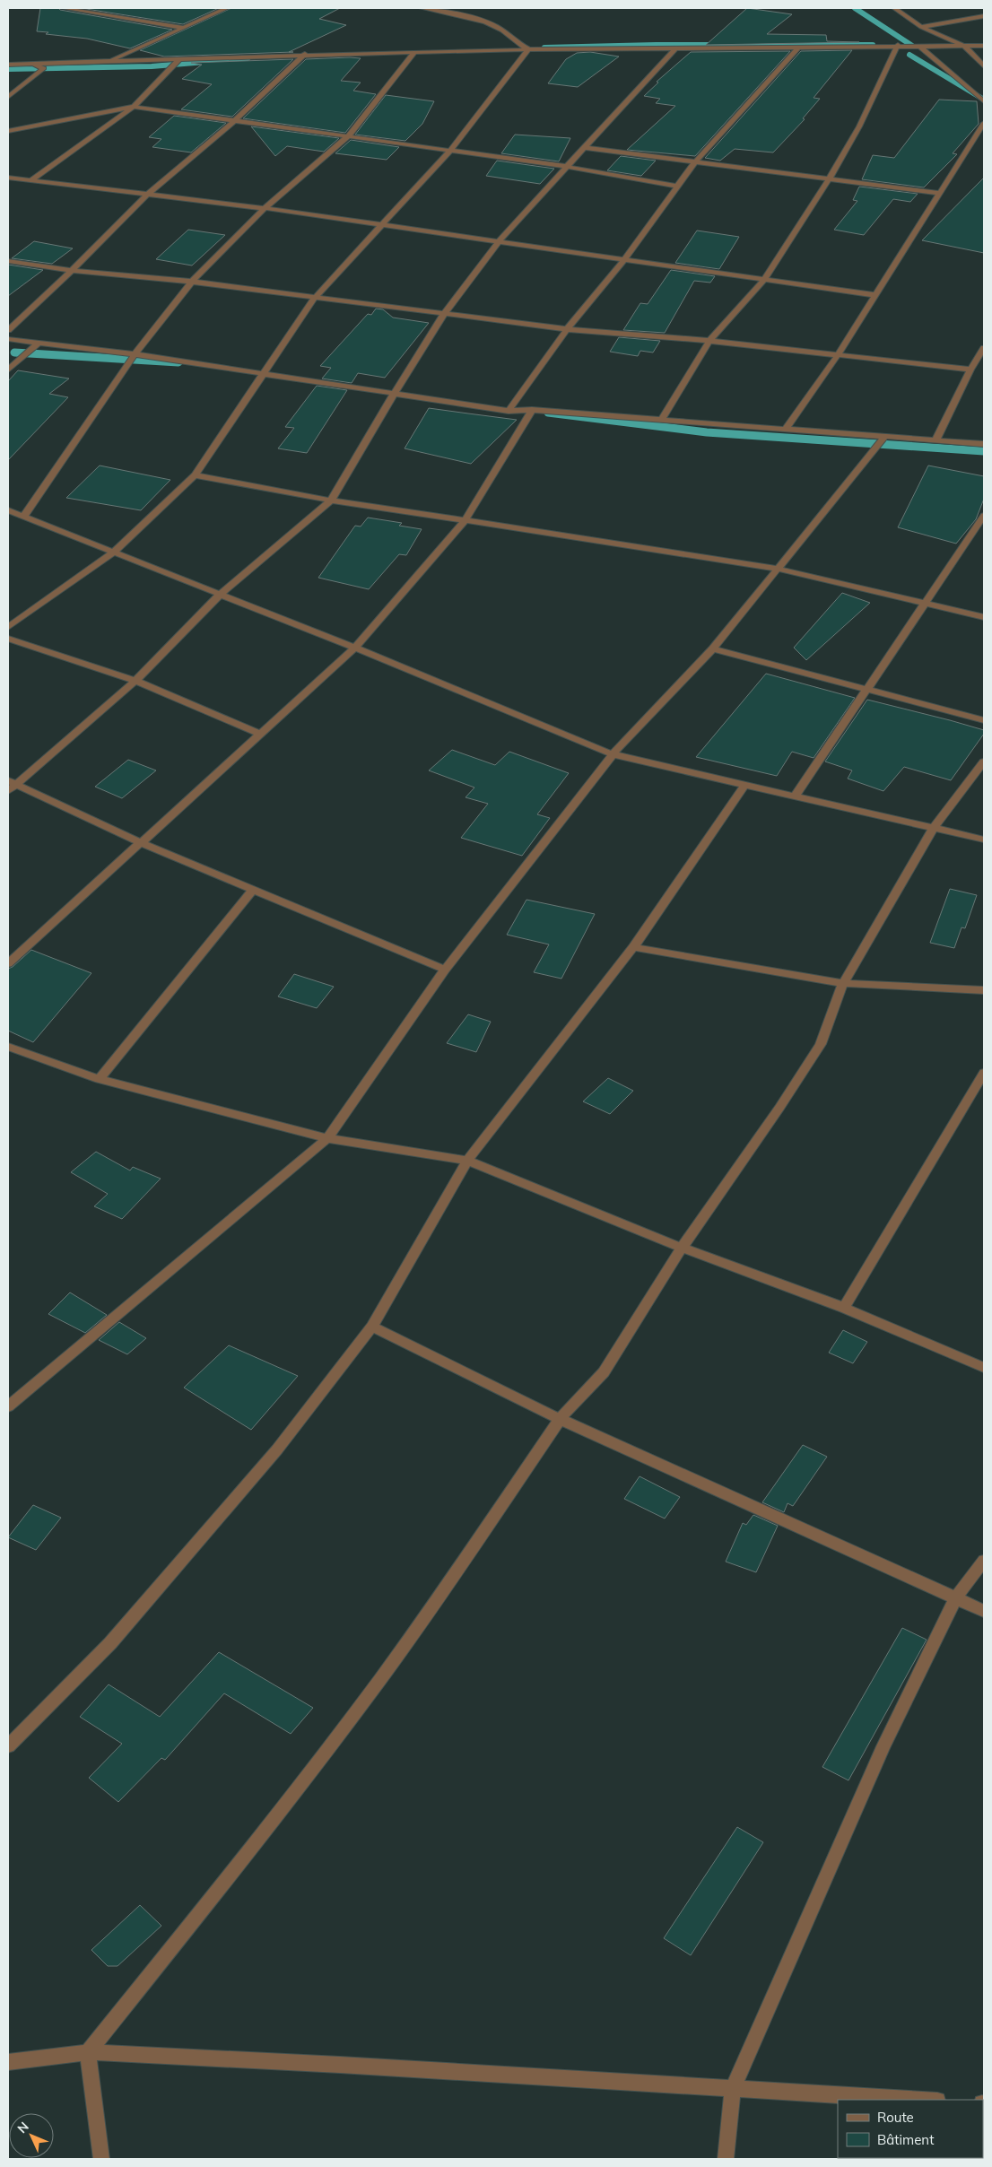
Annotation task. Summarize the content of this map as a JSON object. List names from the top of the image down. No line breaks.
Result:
{"legend":["Route","Bâtiment"],"north":"top left"}
